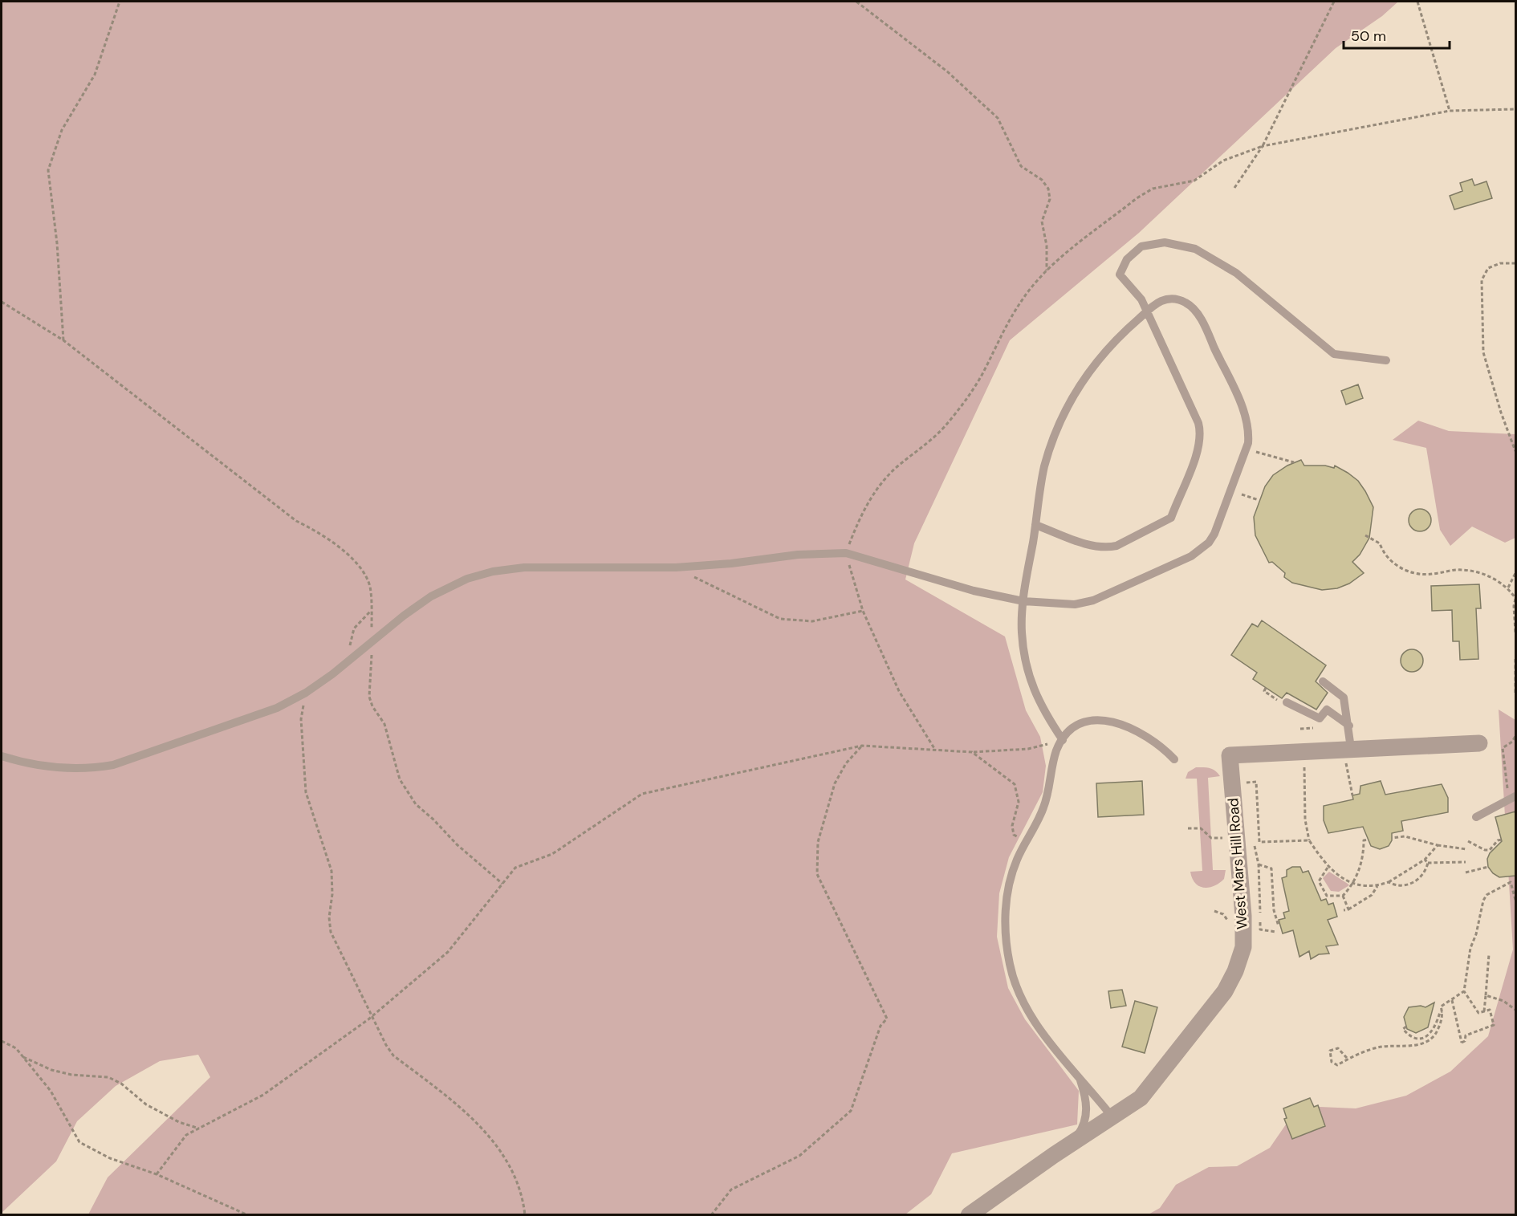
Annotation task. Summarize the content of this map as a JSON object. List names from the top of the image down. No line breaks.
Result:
{"streets":{"street":["West Mars Hill Road"]},"scale_bar":"50 m"}
